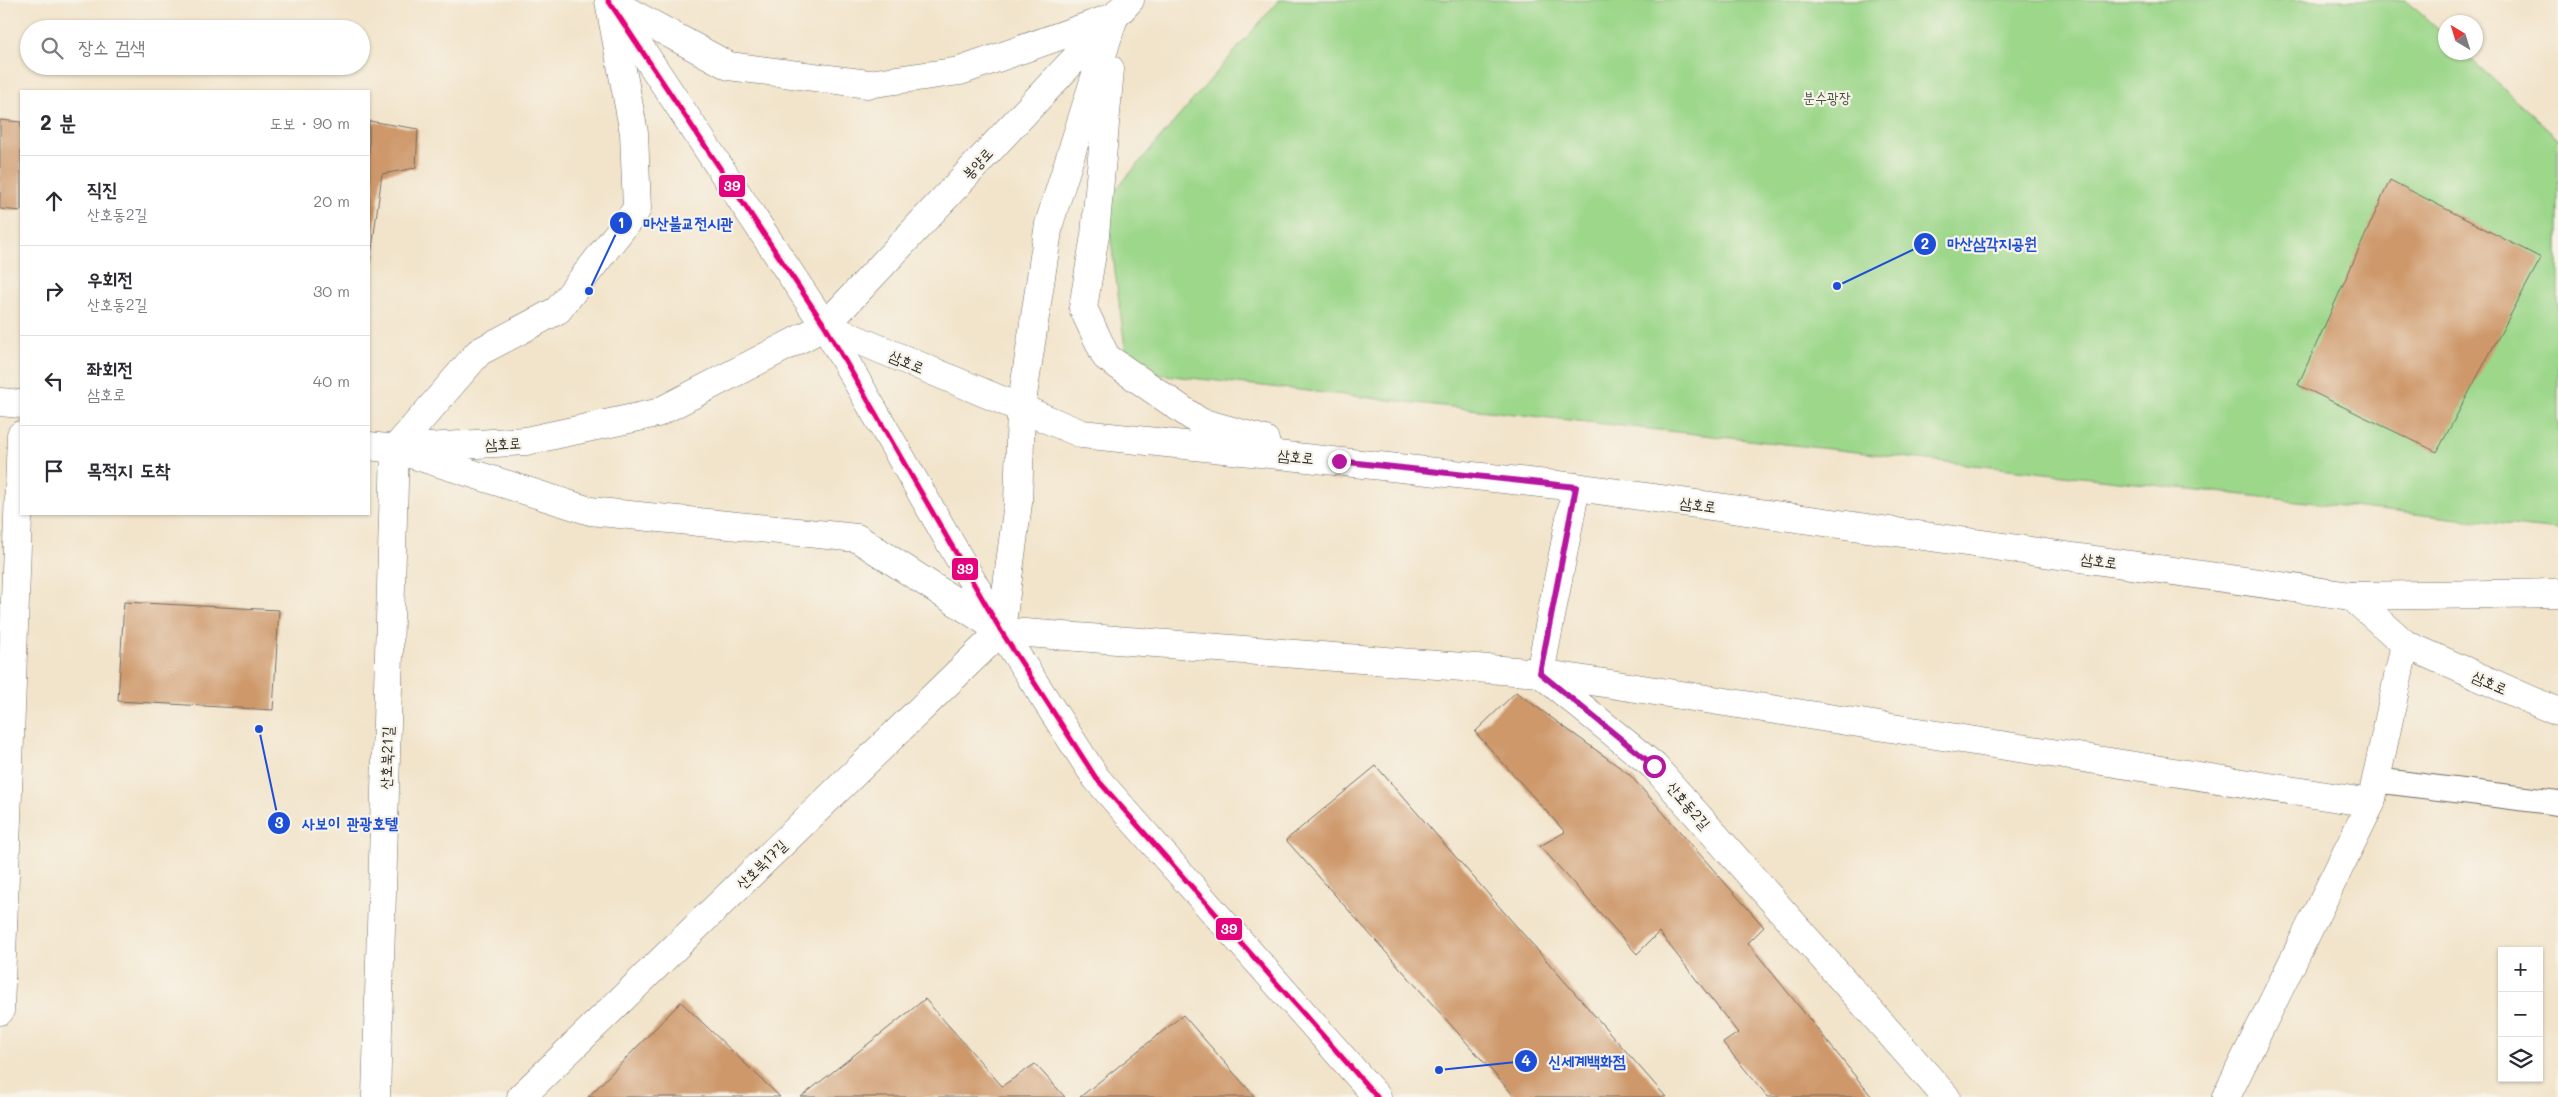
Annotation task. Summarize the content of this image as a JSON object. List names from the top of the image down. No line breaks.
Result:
{"streets":{"main road":["봉양로","삼호로","산호북21길","산호동2길","산호북17길"]},"crossings":[["봉양로","삼호로"],["삼호로","산호북21길"]],"parks":["분수광장"],"places":["마산삼각지공원","마산불교전시관","사보이 관광호텔","신세계백화점"],"lines":["transit line 39"],"north":"top left","page":{"search":"장소 검색","heading":["2 분","도보 · 90 m"],"list":[["직진","산호동2길","20 m"],["우회전","산호동2길","30 m"],["좌회전","삼호로","40 m"],"목적지 도착"],"map_buttons":["+","−"]}}
